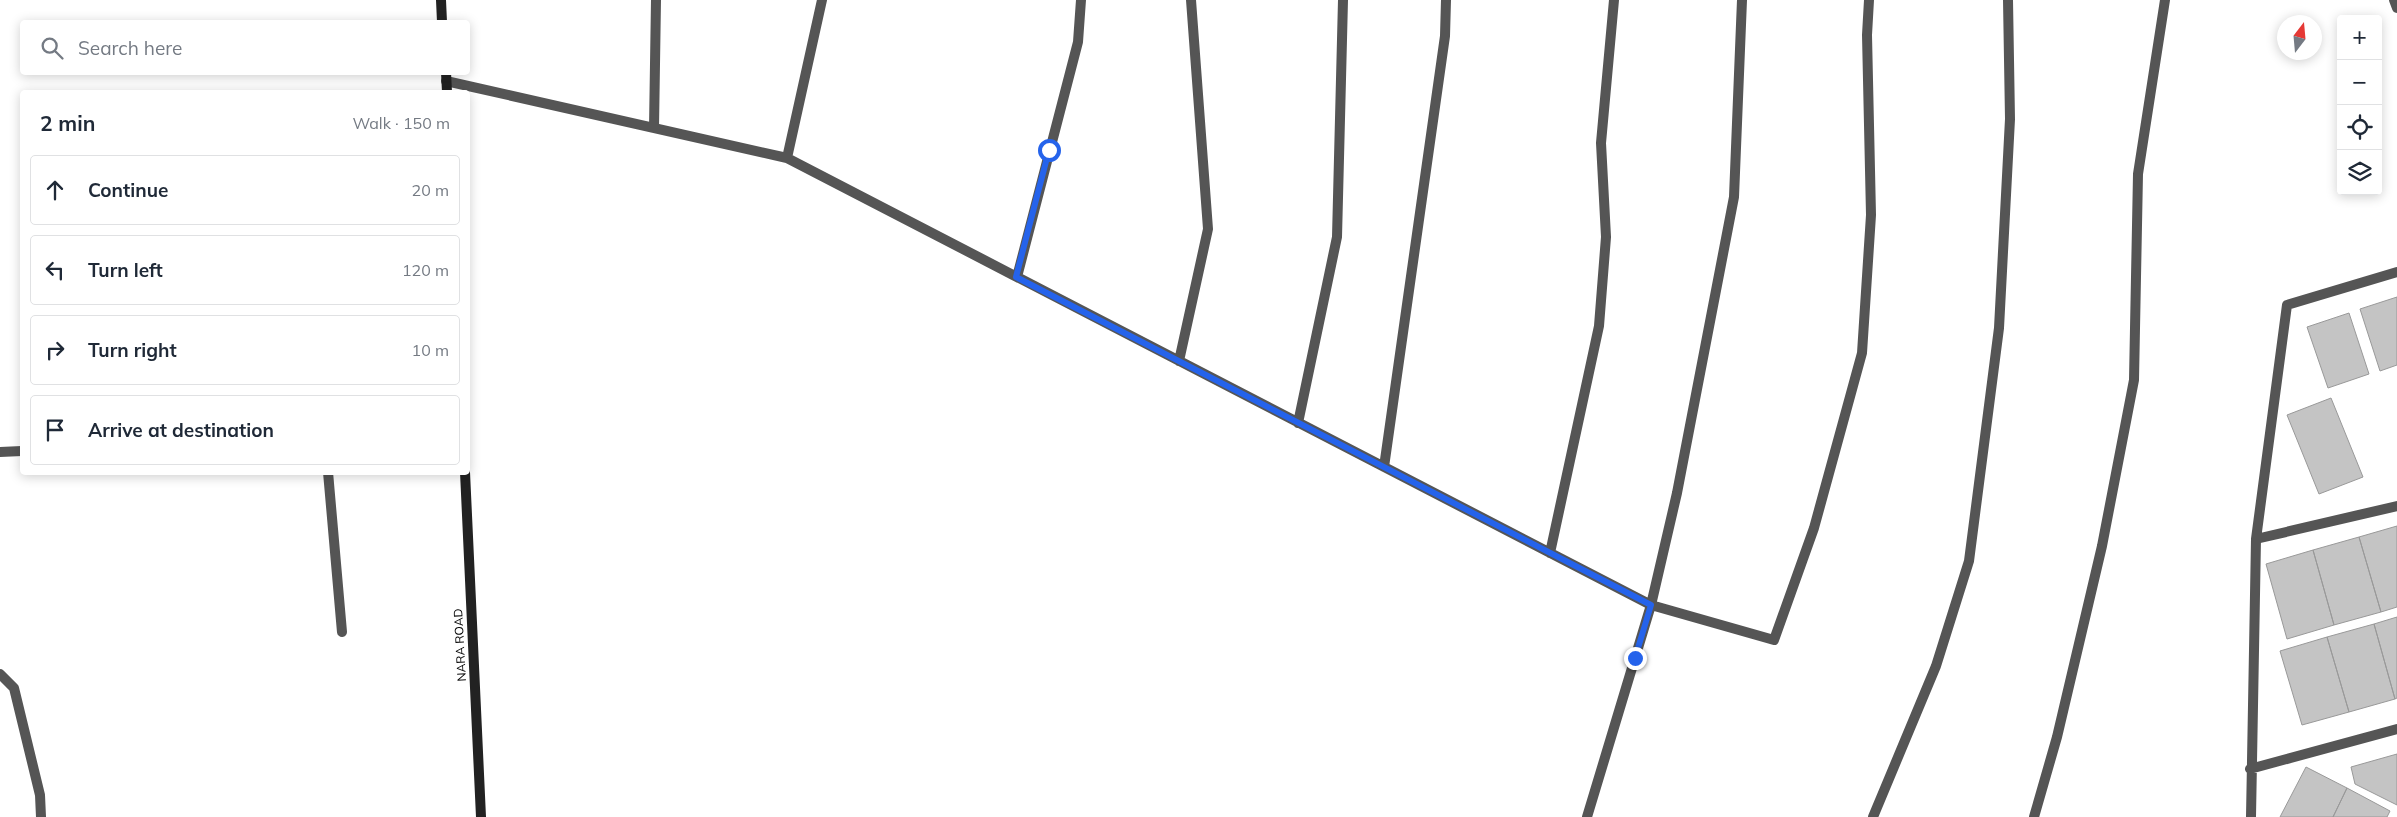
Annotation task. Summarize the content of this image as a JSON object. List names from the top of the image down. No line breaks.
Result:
{"streets":{"main road":["NARA ROAD"]},"north":"top","page":{"map_buttons":["+","−"],"search":"Search here","heading":["2 min","Walk · 150 m"],"list":[["Continue","20 m"],["Turn left","120 m"],["Turn right","10 m"],"Arrive at destination"]}}
